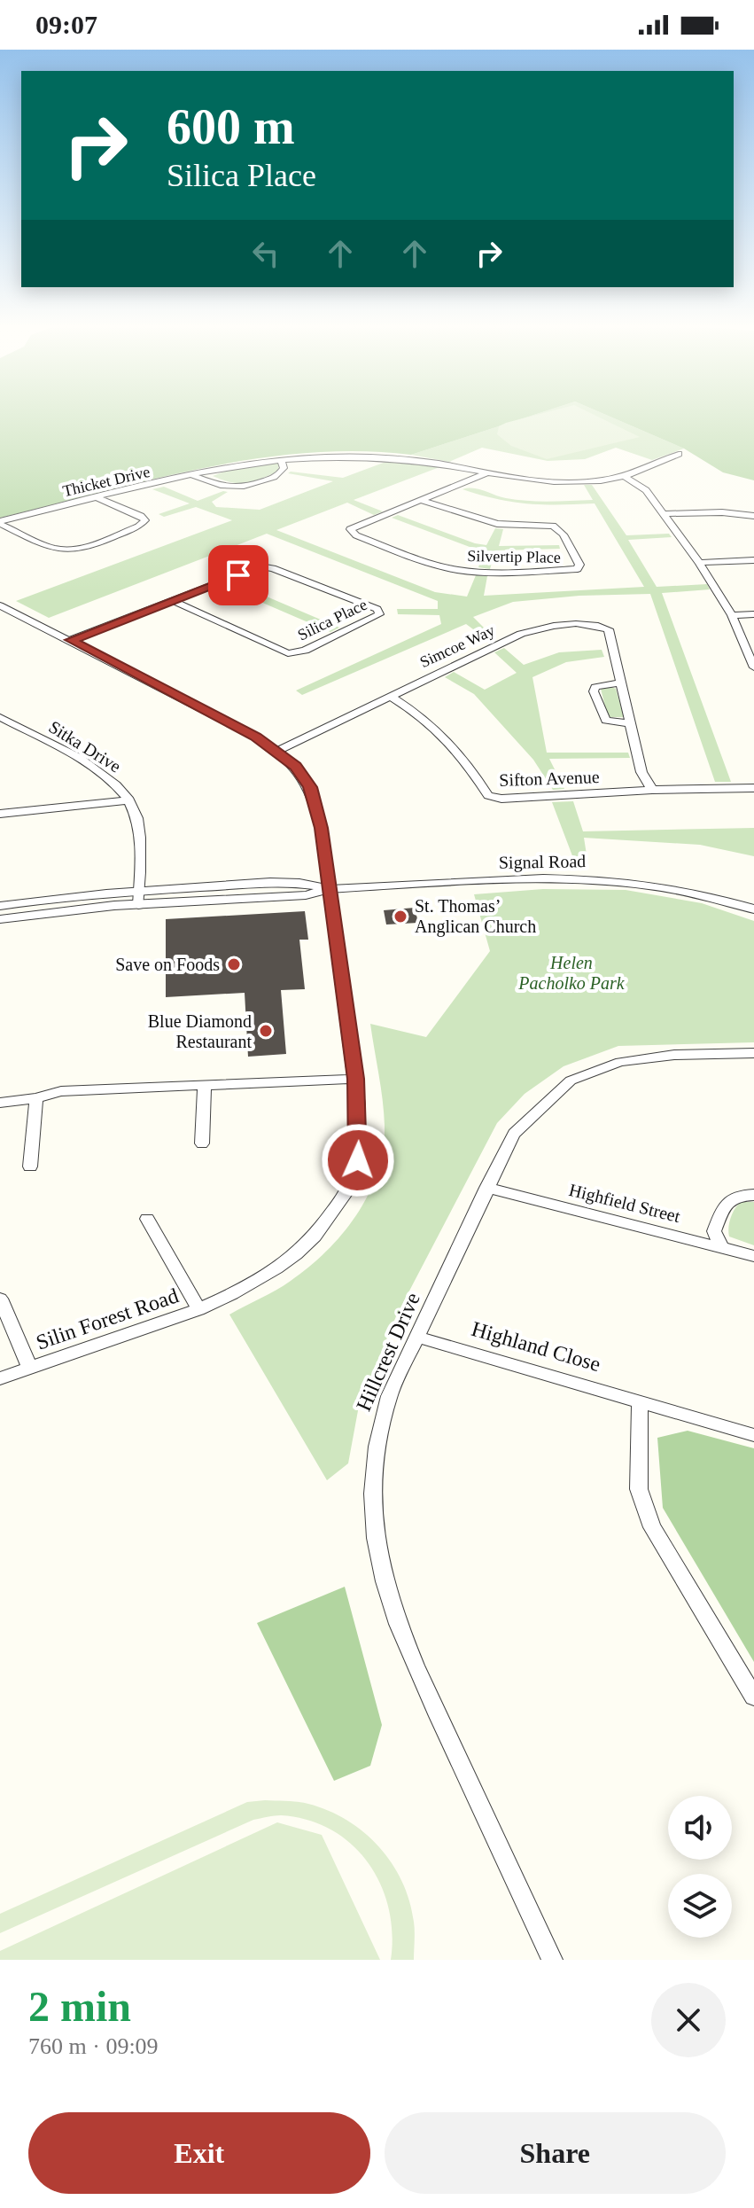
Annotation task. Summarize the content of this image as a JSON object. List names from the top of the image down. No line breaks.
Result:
{"streets":{"street":["Thicket Drive","Silvertip Place","Silica Place","Simcoe Way","Sitka Drive","Sifton Avenue","Signal Road","Highfield Street","Silin Forest Road","Highland Close","Hillcrest Drive"]},"crossings":[["Thicket Drive","Silvertip Place"],["Silica Place","Silin Forest Road"],["Simcoe Way","Sifton Avenue"],["Simcoe Way","Silin Forest Road"],["Sitka Drive","Signal Road"],["Signal Road","Silin Forest Road"],["Highfield Street","Hillcrest Drive"],["Highland Close","Hillcrest Drive"]],"parks":["Helen Pacholko Park"],"places":["St. Thomas’ Anglican Church","Save on Foods","Blue Diamond Restaurant"],"page":{"status":"09:07","turn":["600 m","Silica Place"],"heading":["2 min","760 m · 09:09"],"buttons":["Exit","Share"]}}
